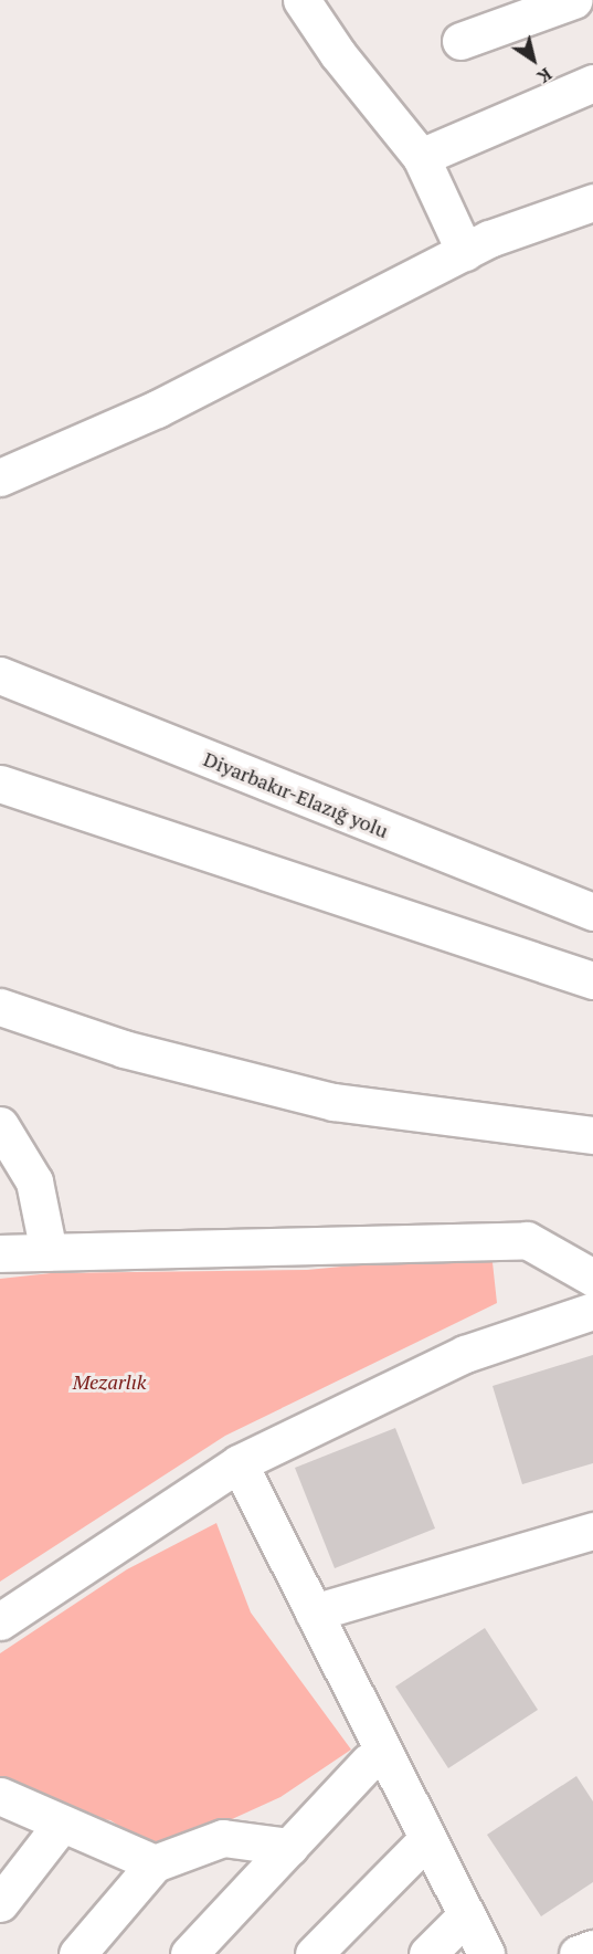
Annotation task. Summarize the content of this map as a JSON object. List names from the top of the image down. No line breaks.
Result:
{"streets":{"main road":["Diyarbakır-Elazığ yolu"]},"parks":["Mezarlık"],"north":"bottom right"}
